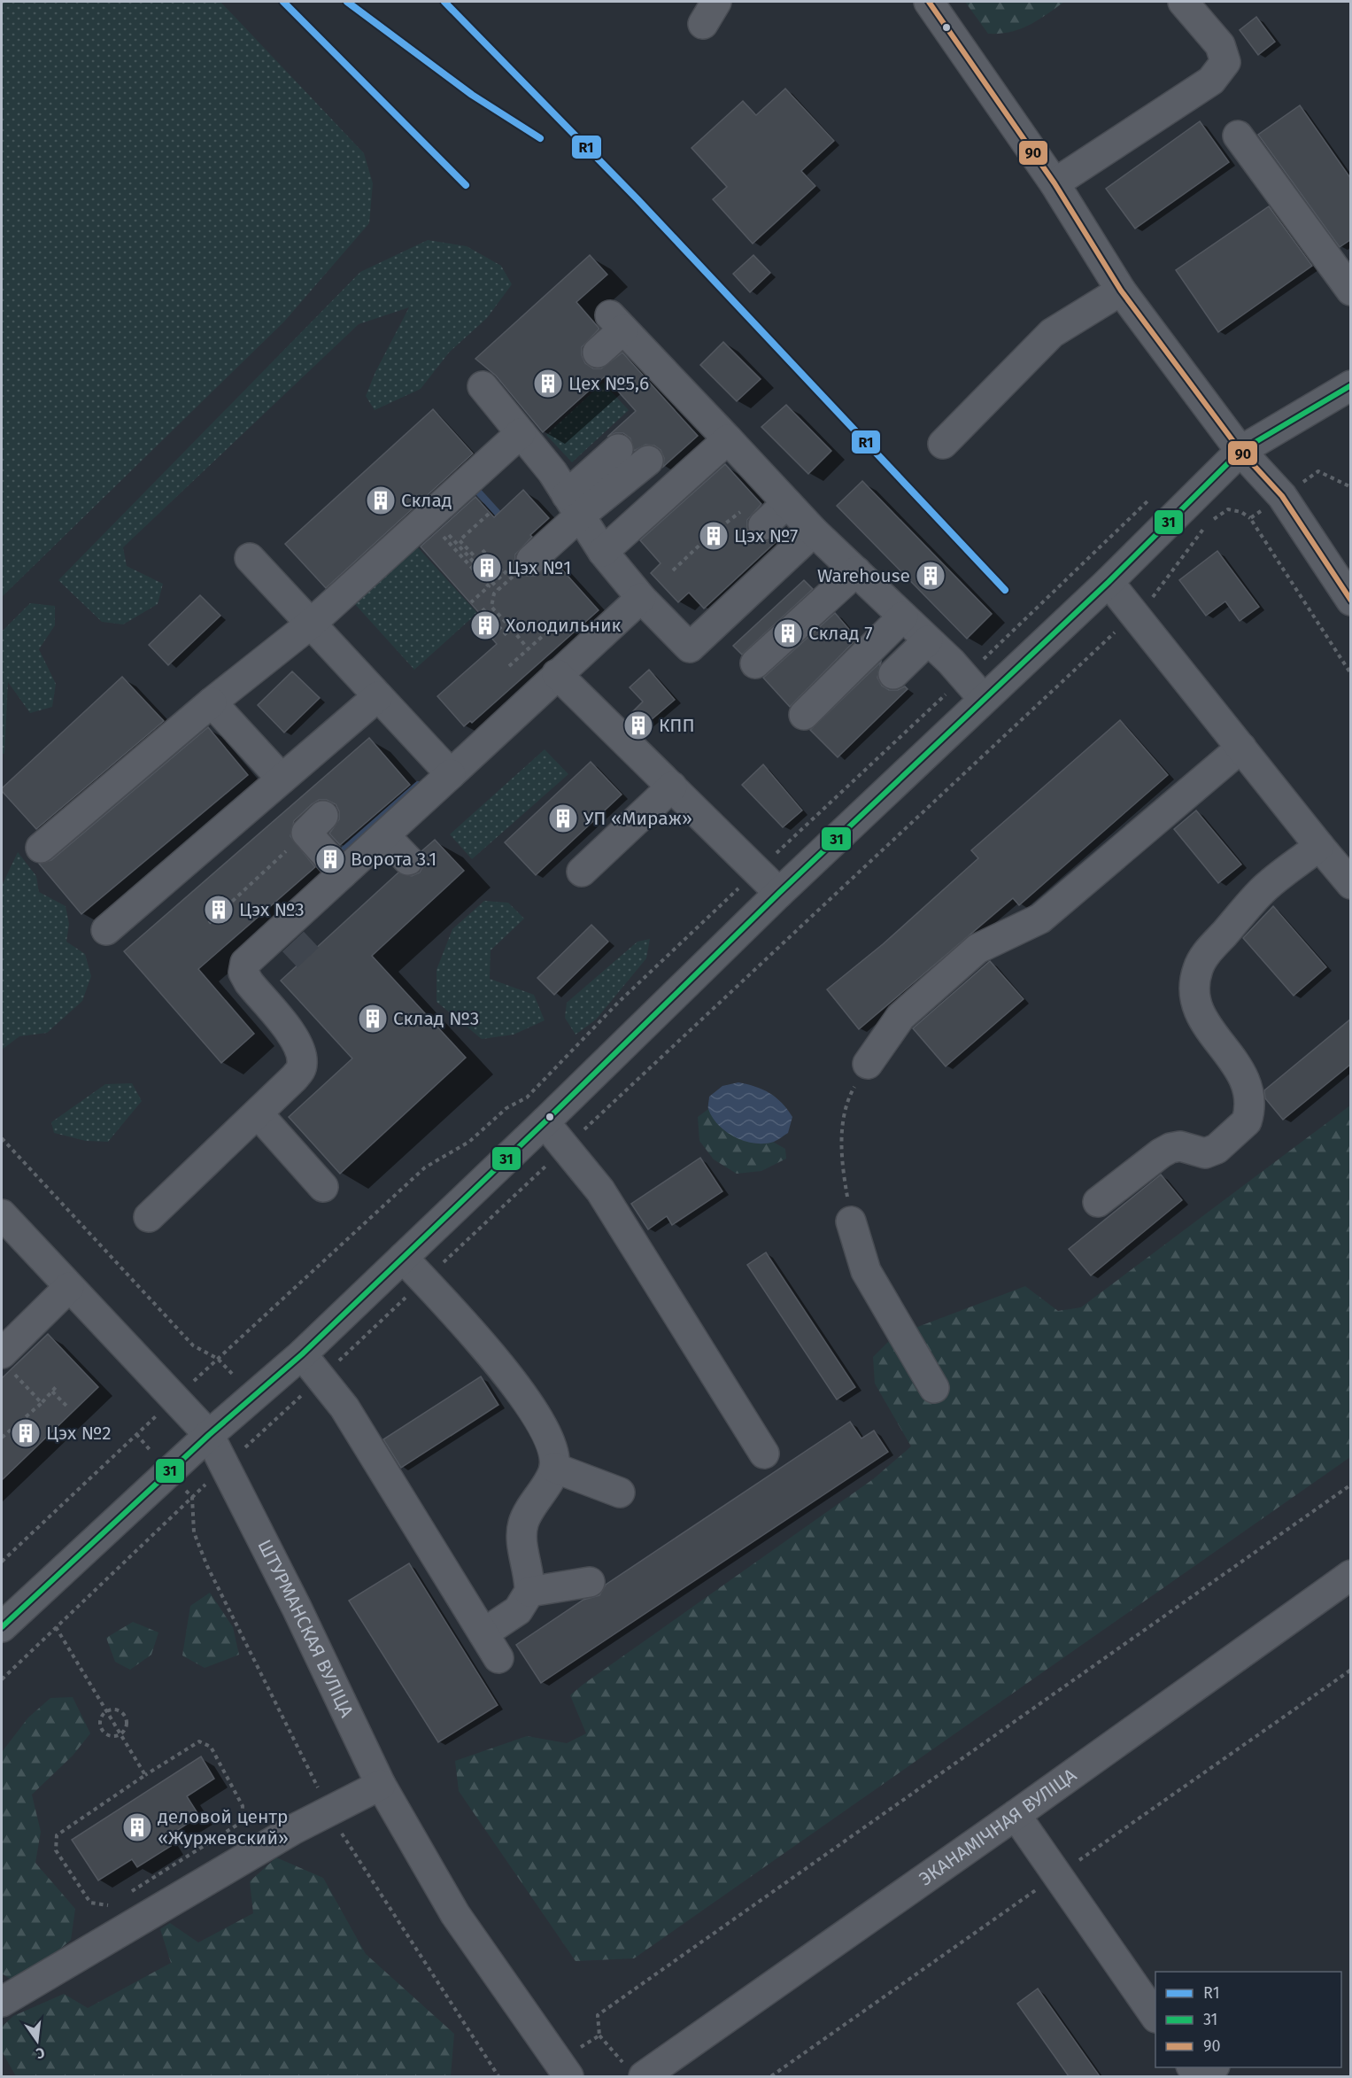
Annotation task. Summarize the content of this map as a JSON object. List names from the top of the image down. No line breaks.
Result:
{"streets":{"street":["ШТУРМАНСКАЯ ВУЛІЦА","ЭКАНАМІЧНАЯ ВУЛІЦА"]},"places":{"building":["Цех №5,6","Склад","Цэх №7","Цэх №1","Warehouse","Холодильник","Склад 7","КПП","УП «Мираж»","Ворота 3.1","Цэх №3","Склад №3","Цэх №2","деловой центр «Журжевский»"]},"lines":["transit line R1","transit line 90","transit line 31"],"legend":["R1","31","90"],"north":"bottom"}
